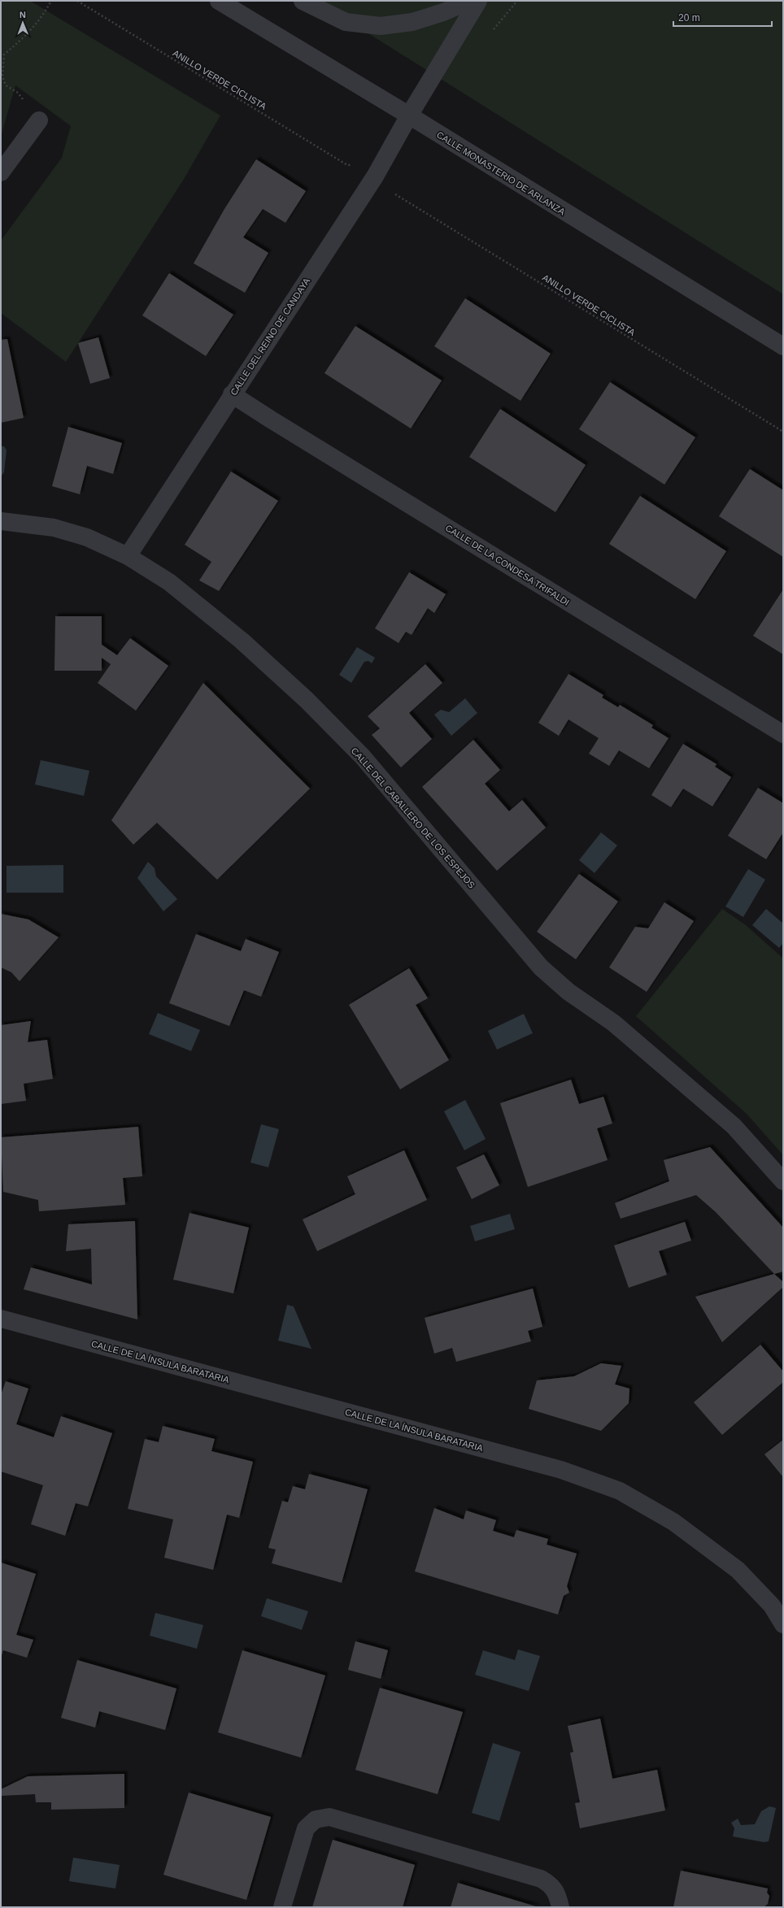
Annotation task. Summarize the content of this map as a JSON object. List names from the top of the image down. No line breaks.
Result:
{"streets":{"street":["CALLE MONASTERIO DE ARLANZA","CALLE DEL REINO DE CANDAYA","CALLE DE LA CONDESA TRIFALDI","CALLE DEL CABALLERO DE LOS ESPEJOS","CALLE DE LA ÍNSULA BARATARIA"],"path":["ANILLO VERDE CICLISTA"]},"crossings":[["CALLE MONASTERIO DE ARLANZA","CALLE DEL REINO DE CANDAYA"],["CALLE DEL REINO DE CANDAYA","CALLE DE LA CONDESA TRIFALDI"],["CALLE DEL REINO DE CANDAYA","CALLE DEL CABALLERO DE LOS ESPEJOS"]],"scale_bar":"20 m","north":"top"}
